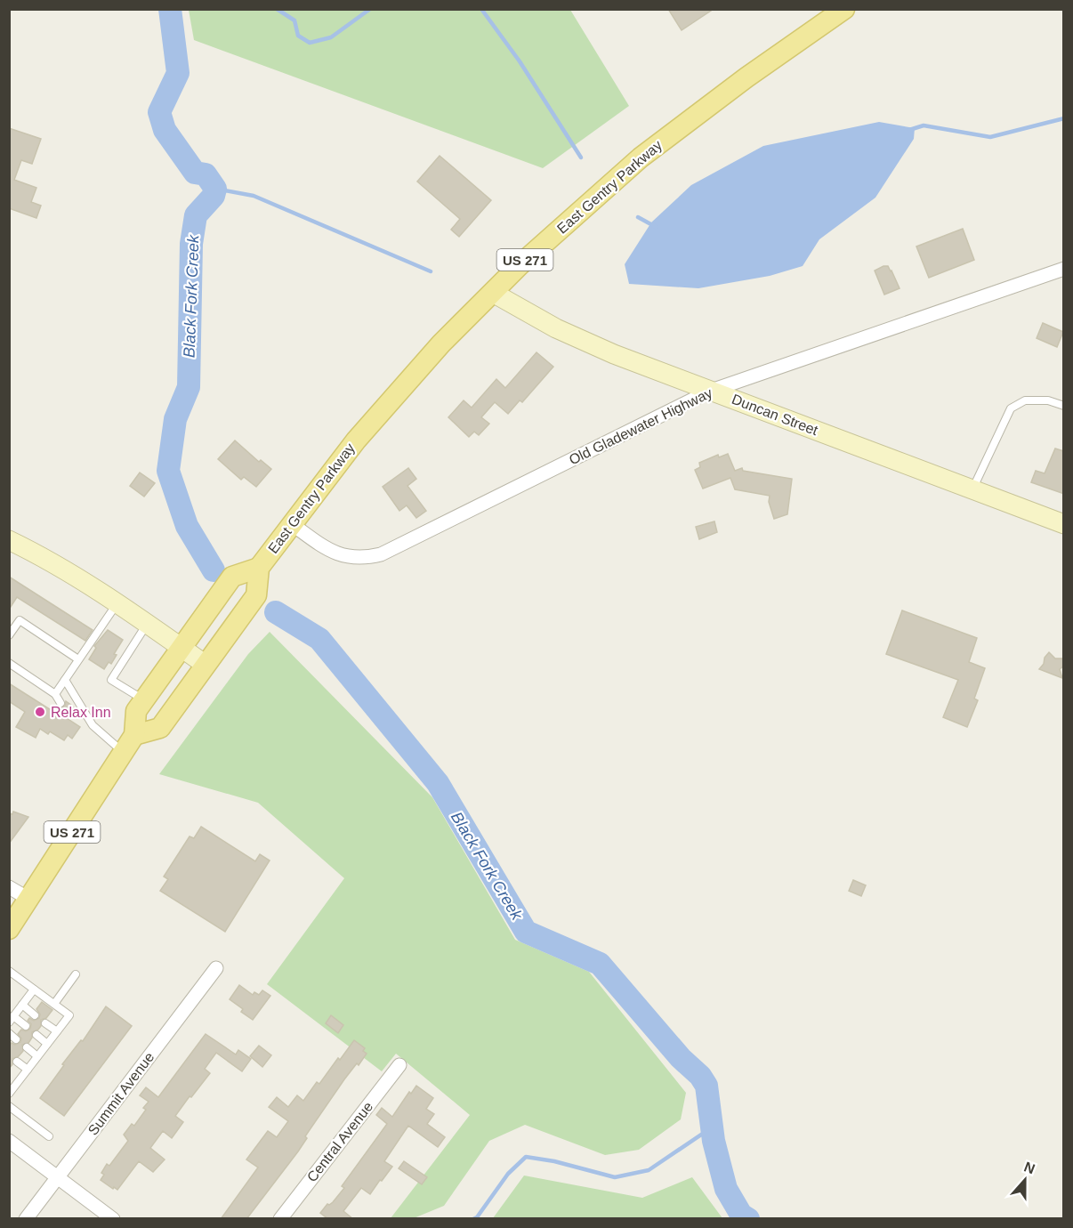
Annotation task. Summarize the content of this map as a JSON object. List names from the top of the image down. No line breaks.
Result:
{"streets":{"main road":["East Gentry Parkway","US 271"],"street":["Duncan Street","Old Gladewater Highway","Summit Avenue","Central Avenue"]},"crossings":[["East Gentry Parkway","Duncan Street"],["East Gentry Parkway","Old Gladewater Highway"],["Duncan Street","Old Gladewater Highway"]],"water":["Black Fork Creek"],"places":["Relax Inn"],"north":"top"}
